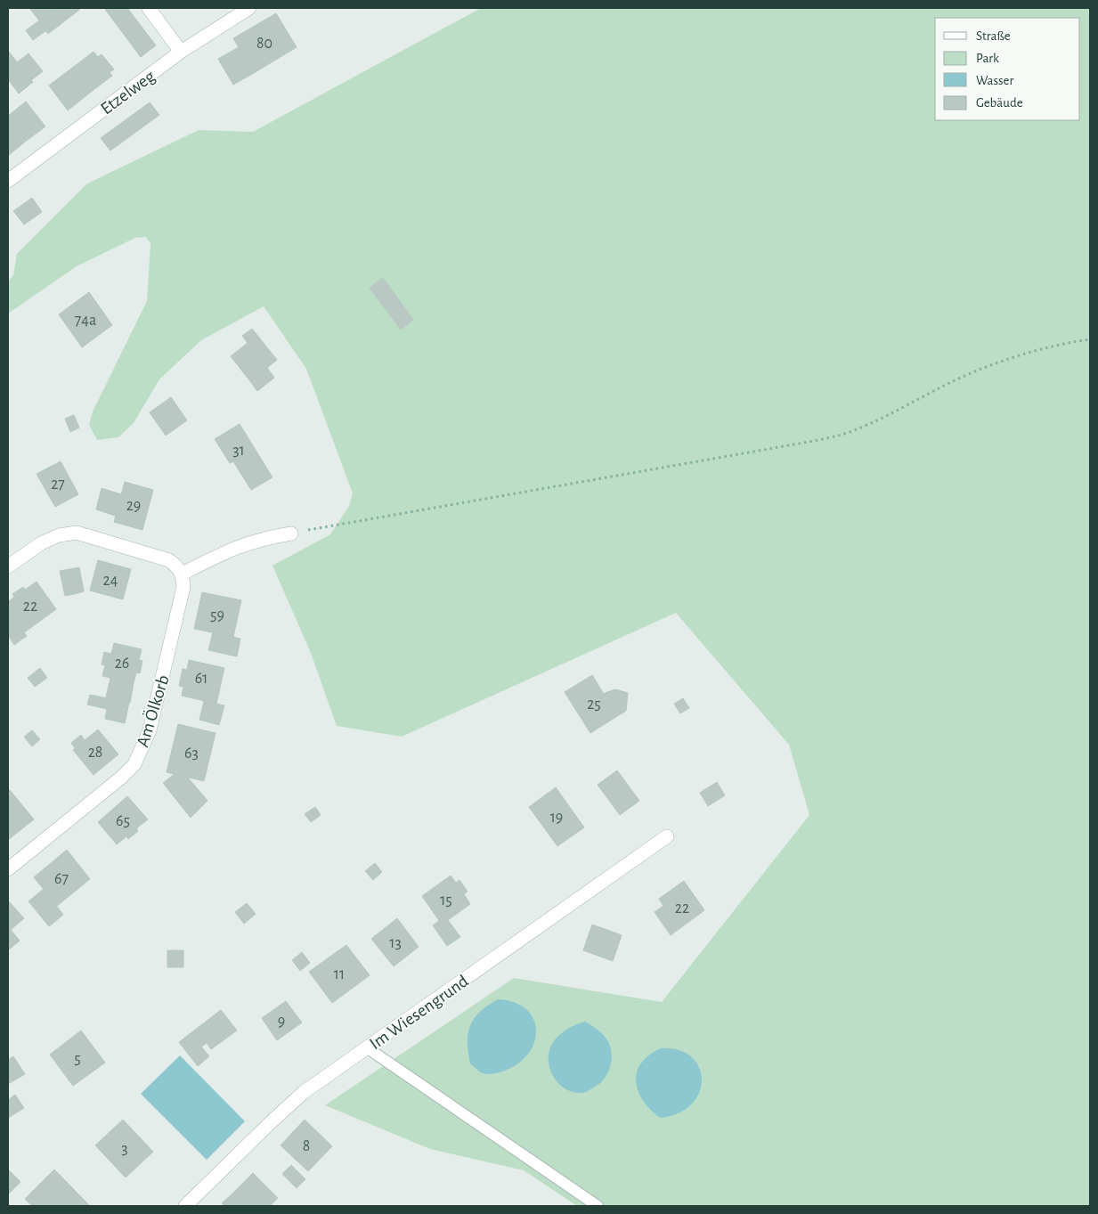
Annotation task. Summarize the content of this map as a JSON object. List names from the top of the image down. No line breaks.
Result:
{"streets":{"street":["Etzelweg","Am Ölkorb","Im Wiesengrund"]},"house_numbers":["80","74a","31","27","29","24","22","59","26","61","25","28","63","19","65","67","15","22","13","11","9","5","8","3"],"legend":["Straße","Park","Wasser","Gebäude"]}
